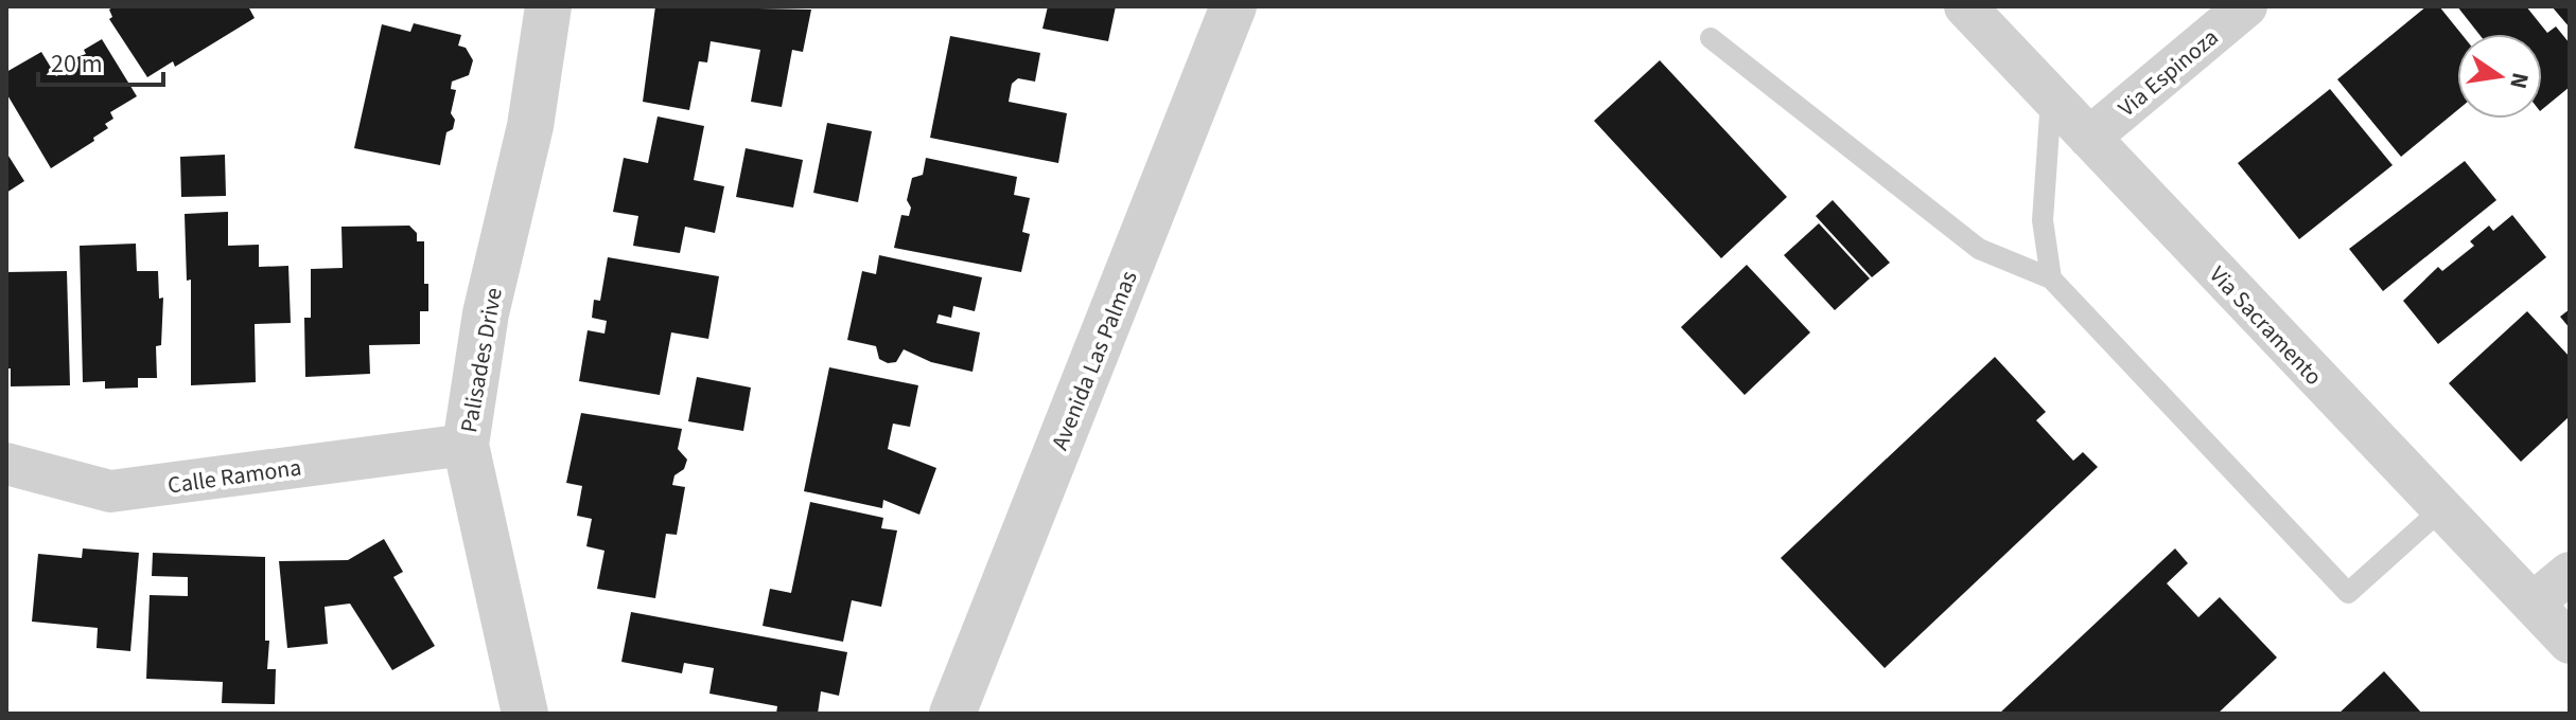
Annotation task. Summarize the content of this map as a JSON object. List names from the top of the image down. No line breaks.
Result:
{"streets":{"street":["Via Espinoza","Via Sacramento","Palisades Drive","Avenida Las Palmas","Calle Ramona"]},"crossings":[["Via Espinoza","Via Sacramento"],["Palisades Drive","Calle Ramona"]],"scale_bar":"20 m","north":"right"}
